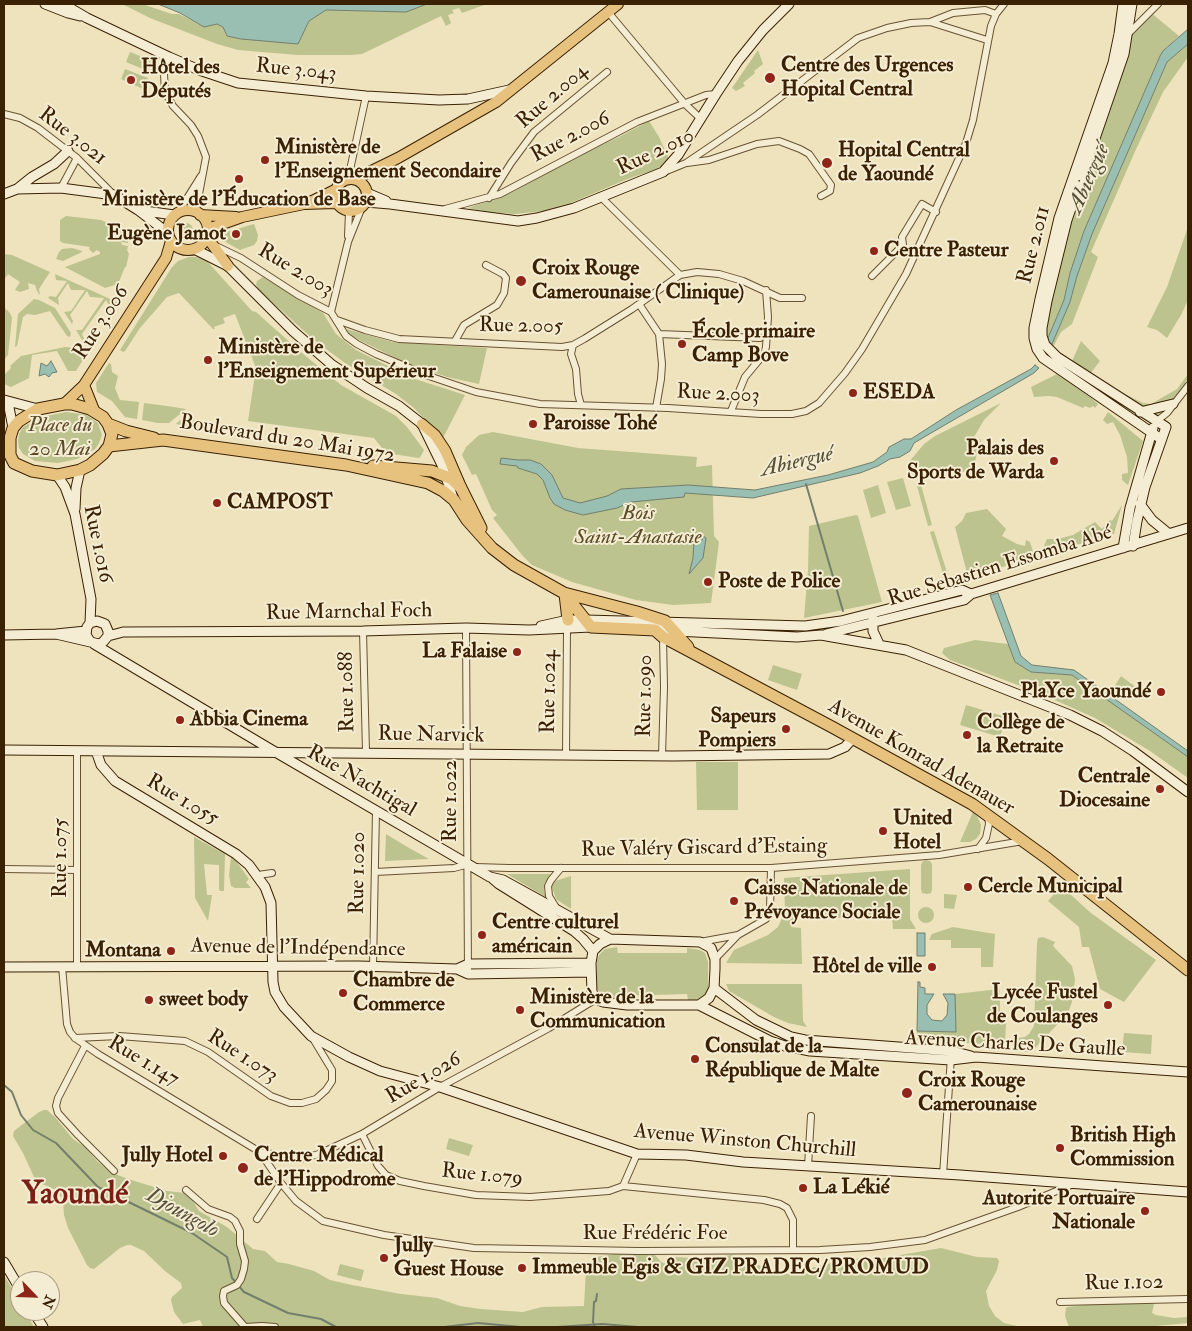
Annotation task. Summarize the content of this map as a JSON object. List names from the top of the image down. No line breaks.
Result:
{"streets":{"highway":["Boulevard du 20 Mai 1972","Avenue Konrad Adenauer"],"main road":["Rue 3.043","Rue 2.010","Rue 2.011","Rue 3.006","Rue 1.016","Rue Sebastien Essomba Abé","Rue Marnchal Foch","Rue Narvick","Rue Nachtigal","Rue 1.055","Avenue de l'Indépendance","Avenue Charles De Gaulle","Avenue Winston Churchill"],"street":["Rue 2.004","Rue 3.021","Rue 2.006","Rue 2.003","Rue 2.005","Rue 1.088","Rue 1.024","Rue 1.090","Rue 1.022","Rue Valéry Giscard d'Estaing","Rue 1.075","Rue 1.020","Rue 1.073","Rue 1.147","Rue 1.026","Rue 1.079","Rue Frédéric Foe","Rue 1.102"]},"crossings":[["Rue 2.004","Rue 2.006"],["Rue 2.006","Rue 2.010"],["Rue 2.010","Rue 2.003"],["Rue 2.003","Rue 2.005"],["Rue 3.006","Boulevard du 20 Mai 1972"],["Rue 3.006","Rue 1.016"],["Boulevard du 20 Mai 1972","Rue 1.016"],["Rue 1.016","Rue Marnchal Foch"],["Rue Sebastien Essomba Abé","Rue Marnchal Foch"],["Rue Marnchal Foch","Rue 1.088"],["Rue Marnchal Foch","Rue 1.024"],["Rue Marnchal Foch","Avenue Konrad Adenauer"],["Rue Marnchal Foch","Rue Nachtigal"],["Rue Marnchal Foch","Rue 1.022"],["Rue 1.088","Rue Narvick"],["Rue 1.024","Rue Narvick"],["Rue 1.090","Rue Narvick"],["Rue 1.090","Avenue Konrad Adenauer"],["Rue Narvick","Avenue Konrad Adenauer"],["Rue Narvick","Rue Nachtigal"],["Rue Narvick","Rue 1.055"],["Rue Narvick","Rue 1.022"],["Rue Narvick","Rue 1.075"],["Avenue Konrad Adenauer","Rue Valéry Giscard d'Estaing"],["Rue Nachtigal","Rue 1.022"],["Rue Nachtigal","Rue Valéry Giscard d'Estaing"],["Rue Nachtigal","Rue 1.020"],["Rue 1.055","Avenue de l'Indépendance"],["Rue 1.055","Avenue Winston Churchill"],["Rue 1.022","Rue Valéry Giscard d'Estaing"],["Rue 1.022","Avenue de l'Indépendance"],["Rue Valéry Giscard d'Estaing","Rue 1.020"],["Rue 1.075","Avenue de l'Indépendance"],["Rue 1.020","Avenue de l'Indépendance"],["Avenue de l'Indépendance","Rue 1.147"],["Avenue de l'Indépendance","Avenue Winston Churchill"],["Rue 1.073","Rue 1.147"],["Rue 1.073","Avenue Winston Churchill"],["Rue 1.147","Rue 1.026"],["Rue 1.147","Rue Frédéric Foe"],["Rue 1.026","Avenue Winston Churchill"],["Rue 1.026","Rue 1.079"],["Rue 1.026","Rue Frédéric Foe"],["Avenue Winston Churchill","Rue Frédéric Foe"],["Rue 1.079","Rue Frédéric Foe"]],"districts":["Yaoundé"],"water":["Abiergué","Djoungolo"],"parks":["Place du 20 Mai","Bois Saint-Anastasie"],"places":["Centre des Urgences Hopital Central","Hôtel des Députés","Ministère de l'Enseignement Secondaire","Hopital Central de Yaoundé","Ministère de l'Éducation de Base","Eugène Jamot","Centre Pasteur","Croix Rouge Camerounaise ( Clinique)","École primaire Camp Bove","Ministère de l'Enseignement Supérieur","ESEDA","Paroisse Tohé","Palais des Sports de Warda","CAMPOST","Poste de Police","La Falaise","PlaYce Yaoundé","Abbia Cinema","Sapeurs Pompiers","Collège de la Retraite","Centrale Diocesaine","United Hotel","Cercle Municipal","Caisse Nationale de Prévoyance Sociale","Centre culturel américain","Montana","Hôtel de ville","Chambre de Commerce","sweet body","Lycée Fustel de Coulanges","Ministère de la Communication","Consulat de la République de Malte","Croix Rouge Camerounaise","British High Commission","Jully Hotel","Centre Médical de l'Hippodrome","La Lékié","Autorite Portuaire Nationale","Jully Guest House","Immeuble Egis & GIZ PRADEC/ PROMUD"],"north":"bottom right"}
